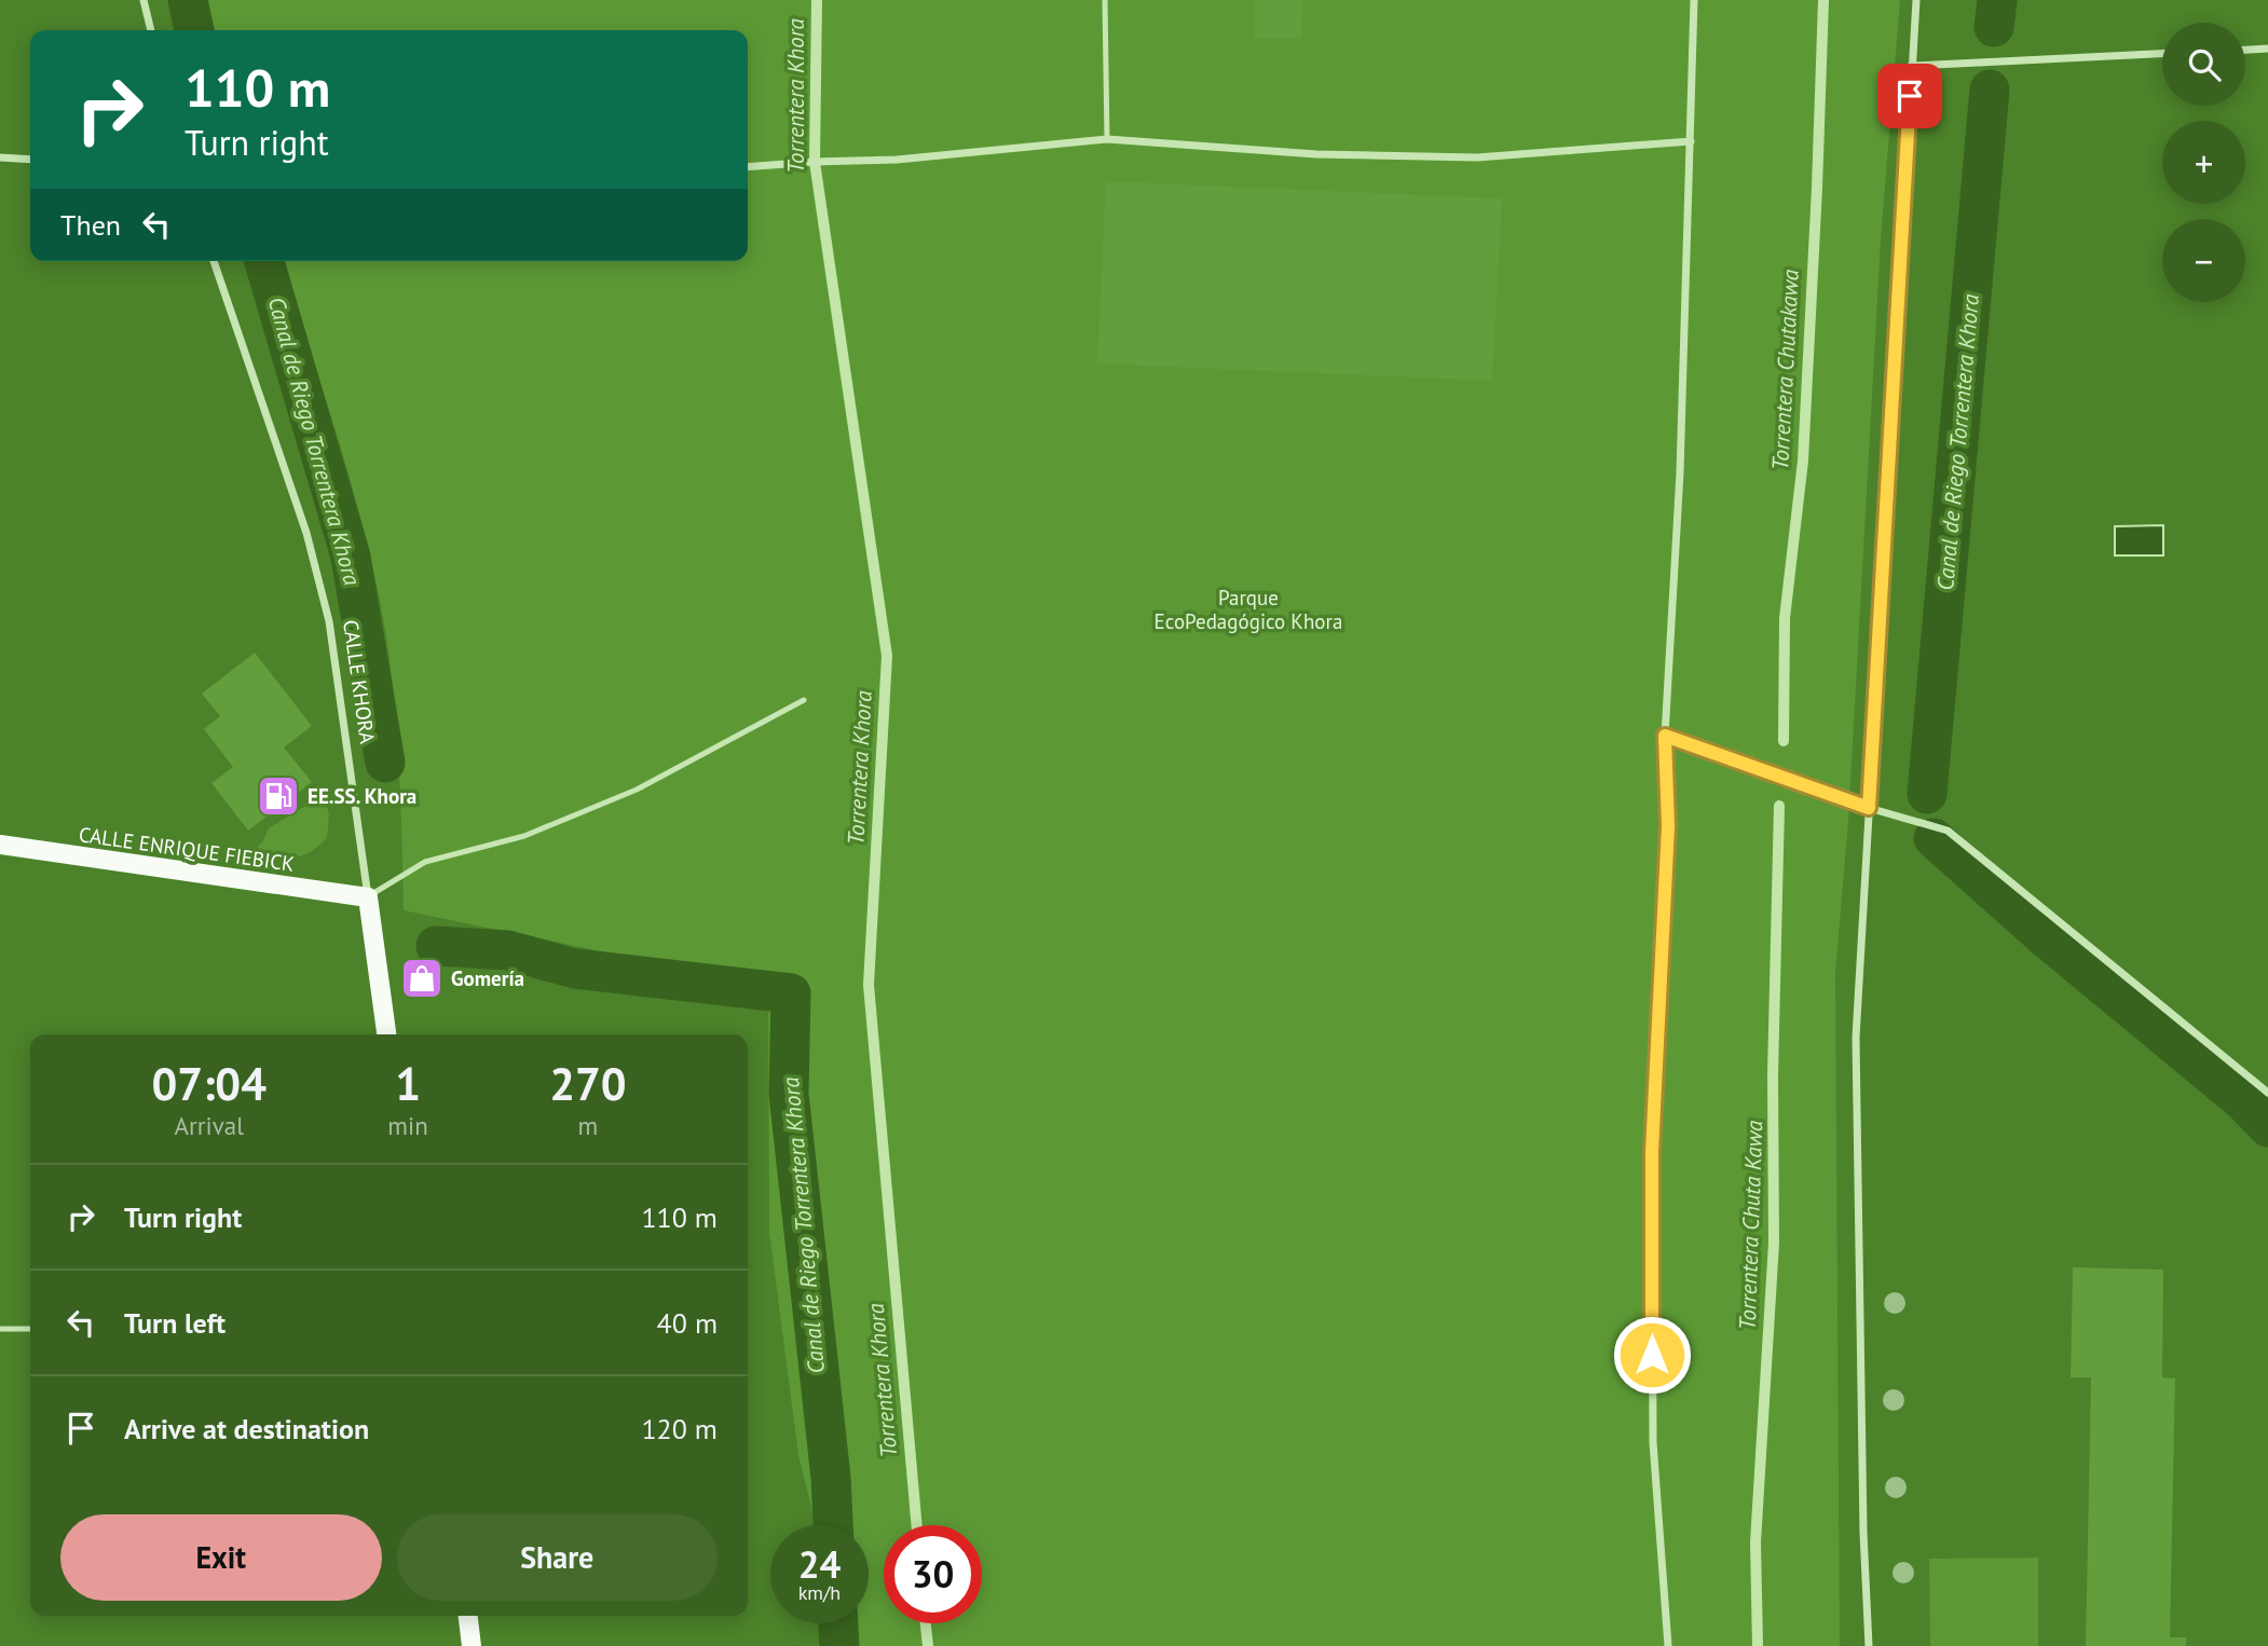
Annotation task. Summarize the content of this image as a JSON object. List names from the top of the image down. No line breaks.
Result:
{"streets":{"main road":["CALLE KHORA","CALLE ENRIQUE FIEBICK"]},"crossings":[["CALLE KHORA","CALLE ENRIQUE FIEBICK"]],"water":["Torrentera Khora","Torrentera Chutakawa","Canal de Riego Torrentera Khora","Torrentera Chuta Kawa"],"parks":["Parque EcoPedagógico Khora"],"places":{"fuel station":["EE.SS. Khora"],"shop":["Gomería"]},"page":{"map_buttons":["+","−"],"turn":["110 m","Turn right"],"then":"Then","eta":["07:04","Arrival","1","min","270","m"],"list":[{"name":"Turn right","value":"110 m"},{"name":"Turn left","value":"40 m"},{"name":"Arrive at destination","value":"120 m"}],"buttons":["Exit","Share"],"speed":"24 km/h","limit":"30"}}
